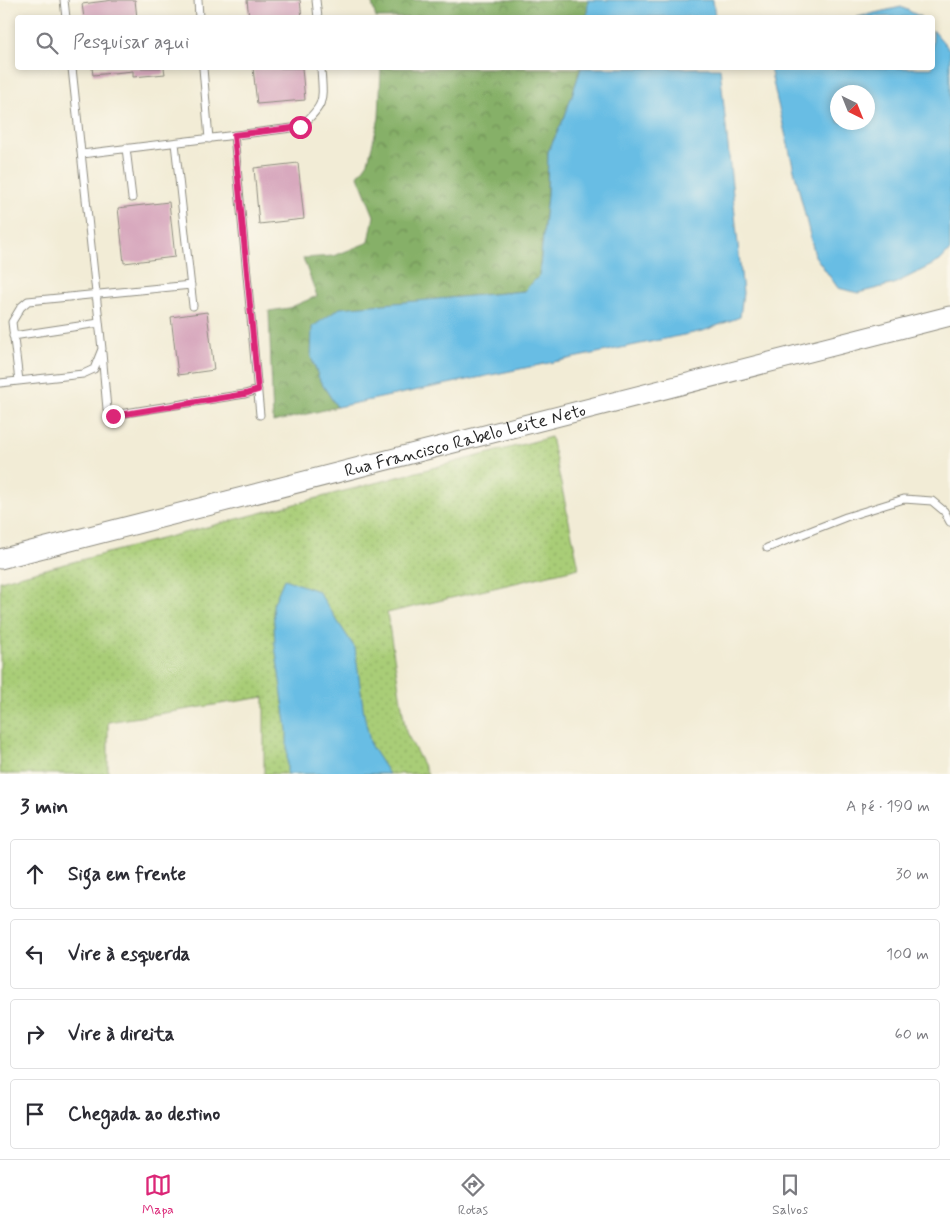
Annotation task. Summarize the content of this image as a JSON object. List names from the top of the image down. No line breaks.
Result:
{"streets":{"street":["Rua Francisco Rabelo Leite Neto"]},"north":"bottom right","page":{"search":"Pesquisar aqui","heading":["3 min","A pé · 190 m"],"list":[["Siga em frente","30 m"],["Vire à esquerda","100 m"],["Vire à direita","60 m"],"Chegada ao destino"],"nav":["Mapa","Rotas","Salvos"]}}
